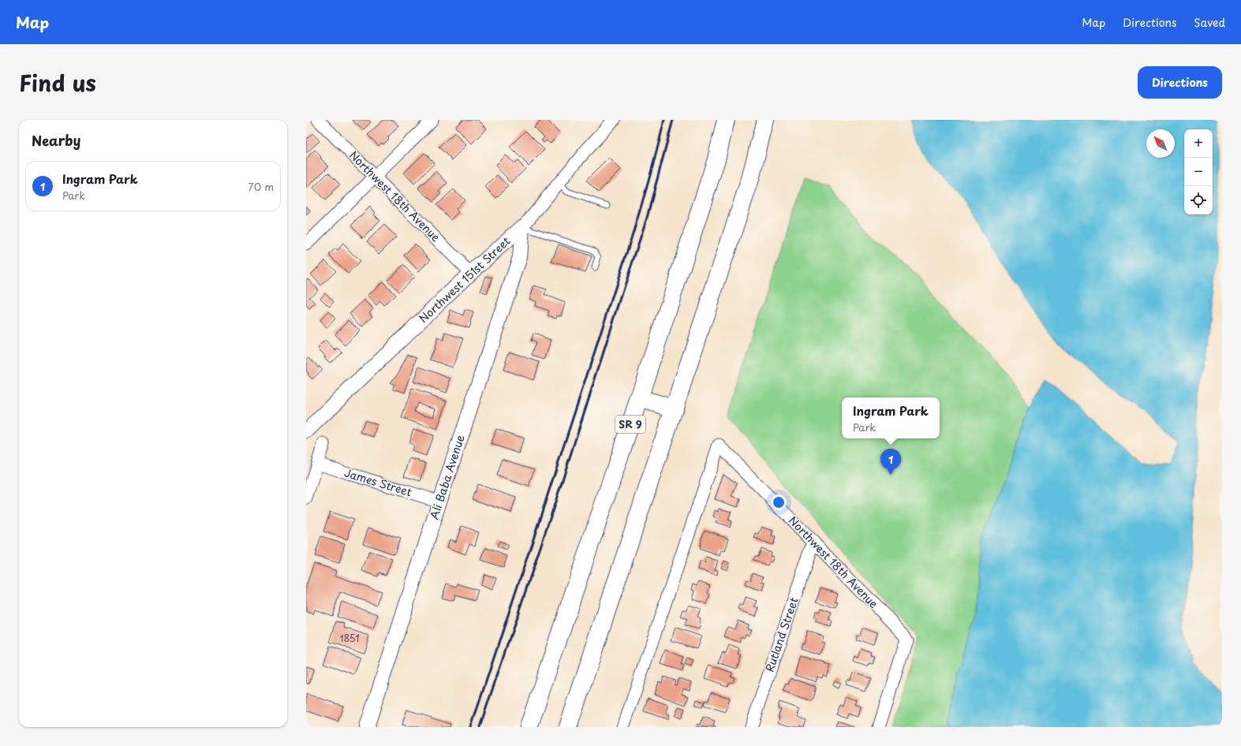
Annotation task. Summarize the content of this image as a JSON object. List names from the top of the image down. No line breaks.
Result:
{"streets":{"main road":["SR 9"],"street":["Northwest 18th Avenue","Northwest 151st Street","Ali Baba Avenue","James Street","Rutland Street"]},"crossings":[["Northwest 18th Avenue","Northwest 151st Street"],["Northwest 18th Avenue","Rutland Street"],["Northwest 151st Street","Ali Baba Avenue"],["Ali Baba Avenue","James Street"]],"house_numbers":["1851"],"north":"top left","page":{"header":"Map","nav":["Map","Directions","Saved"],"title":"Find us","buttons":"Directions","heading":"Nearby","map_buttons":["+","−"],"list":[{"mark":"1","name":"Ingram Park","note":"Park","value":"70 m"}],"popup":["Ingram Park","Park"],"pins":"1"}}
